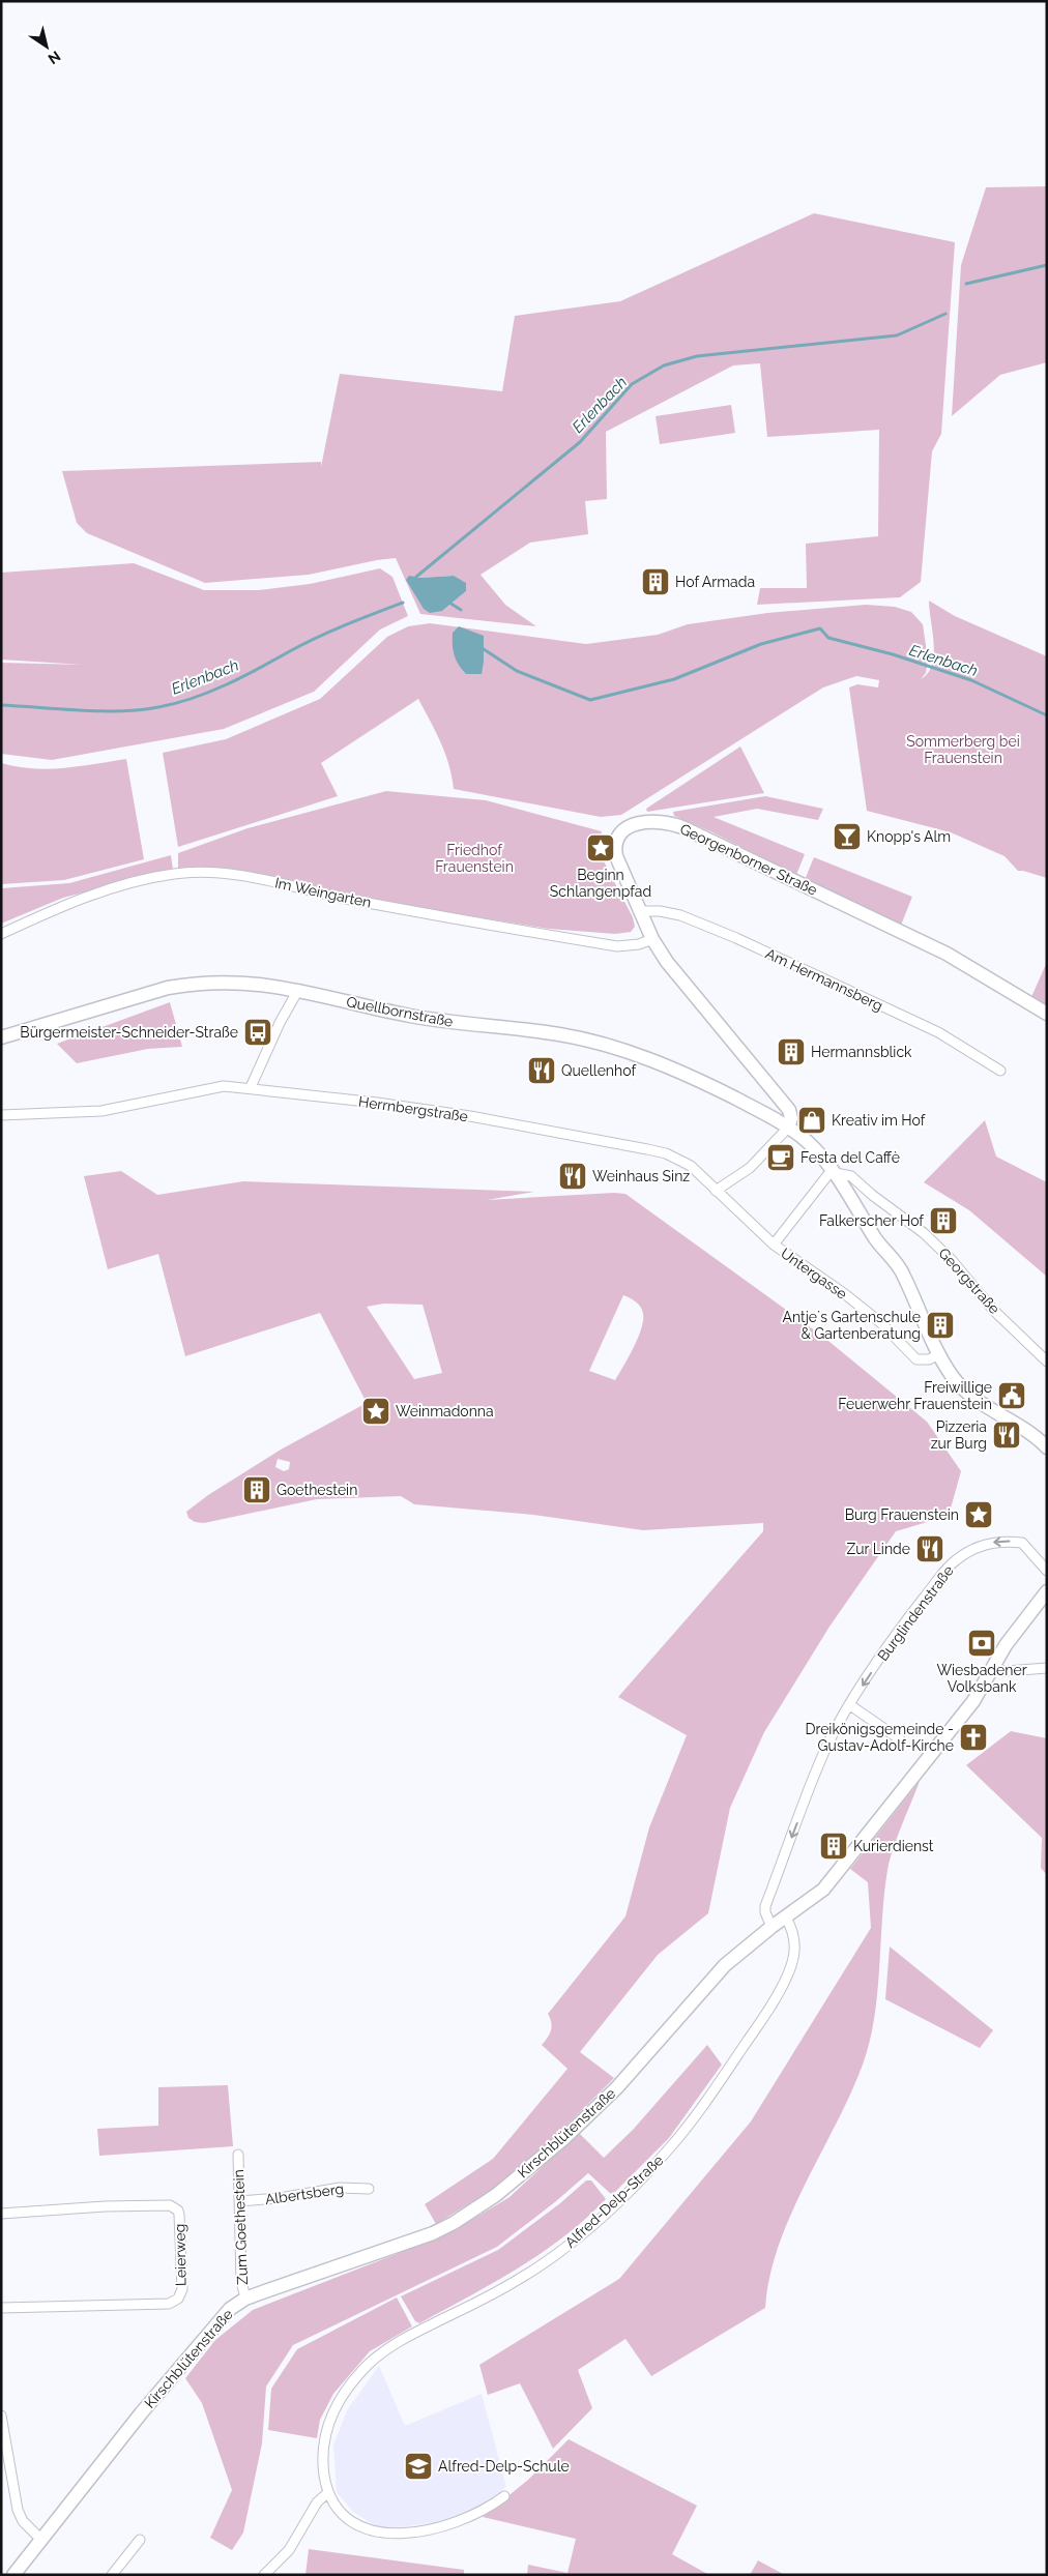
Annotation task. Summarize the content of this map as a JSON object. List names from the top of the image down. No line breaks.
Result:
{"streets":{"main road":["Georgenborner Straße","Quellbornstraße","Kirschblütenstraße"],"street":["Im Weingarten","Am Hermannsberg","Herrnbergstraße","Untergasse","Georgstraße","Burglindenstraße","Albertsberg","Alfred-Delp-Straße","Zum Goethestein","Leierweg"]},"crossings":[["Georgenborner Straße","Im Weingarten"],["Georgenborner Straße","Am Hermannsberg"],["Georgenborner Straße","Quellbornstraße"],["Herrnbergstraße","Untergasse"],["Burglindenstraße","Kirschblütenstraße"],["Kirschblütenstraße","Alfred-Delp-Straße"],["Kirschblütenstraße","Zum Goethestein"],["Albertsberg","Zum Goethestein"]],"one_way":["Burglindenstraße"],"water":["Erlenbach"],"parks":["Sommerberg bei Frauenstein","Friedhof Frauenstein"],"places":{"building":["Hof Armada","Hermannsblick","Falkerscher Hof","Antje´s Gartenschule & Gartenberatung","Goethestein","Kurierdienst"],"bar":["Knopp's Alm"],"place":["Beginn Schlangenpfad","Weinmadonna","Burg Frauenstein"],"bus stop":["Bürgermeister-Schneider-Straße"],"restaurant":["Quellenhof","Weinhaus Sinz","Pizzeria zur Burg","Zur Linde"],"shop":["Kreativ im Hof"],"cafe":["Festa del Caffè"],"public building":["Freiwillige Feuerwehr Frauenstein"],"bank":["Wiesbadener Volksbank"],"church":["Dreikönigsgemeinde - Gustav-Adolf-Kirche"],"school or university":["Alfred-Delp-Schule"]},"north":"bottom right"}
